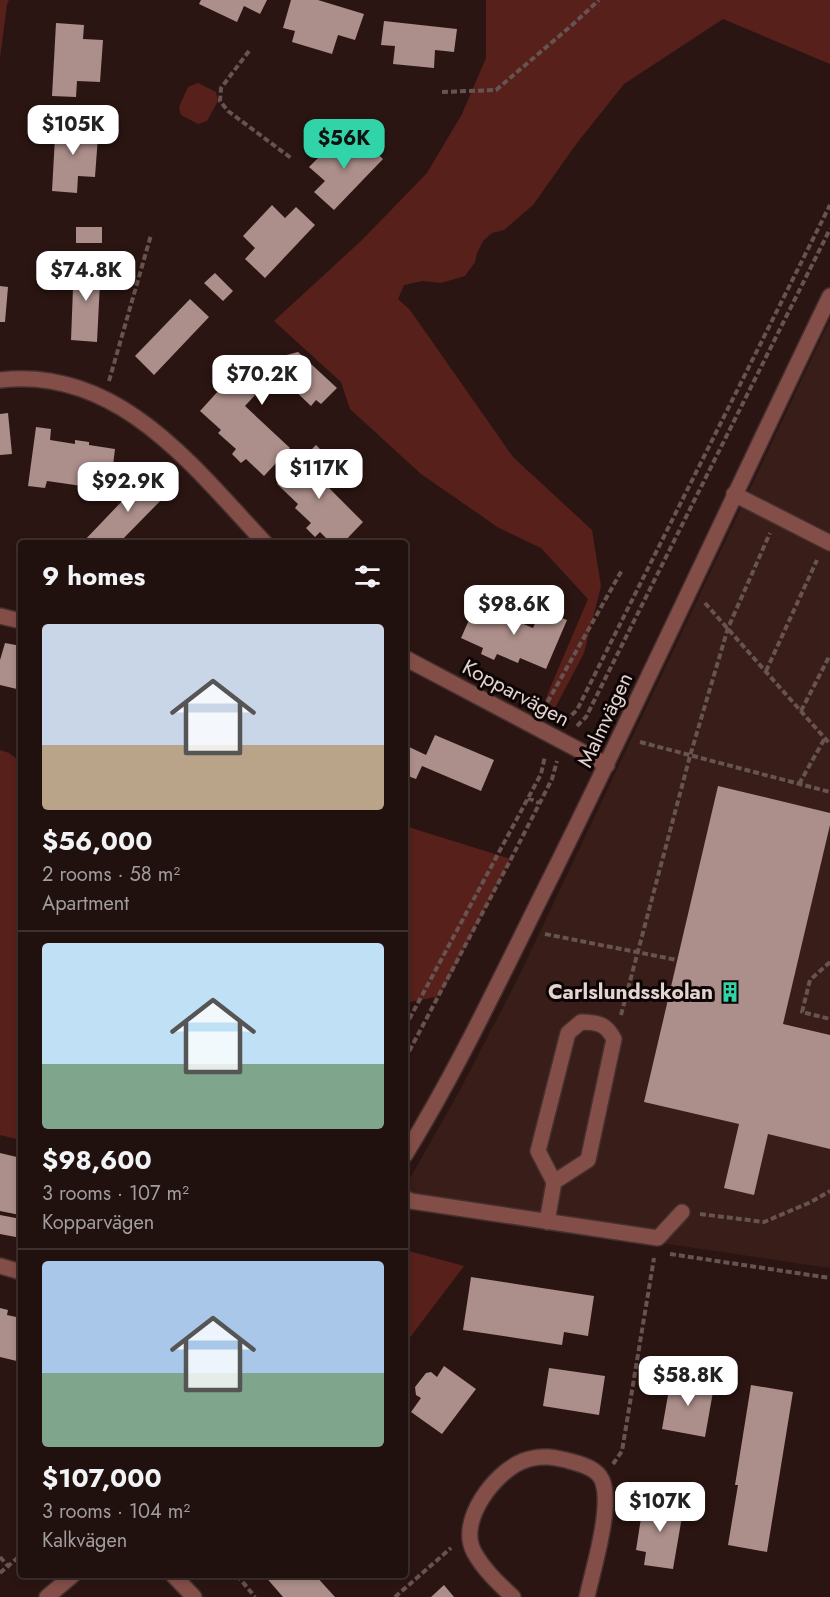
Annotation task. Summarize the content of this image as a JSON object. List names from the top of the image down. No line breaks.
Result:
{"streets":{"street":["Kopparvägen","Malmvägen"]},"crossings":[["Kopparvägen","Malmvägen"]],"places":{"building":["Carlslundsskolan"]},"page":{"price":["$105K","$56K","$74.8K","$70.2K","$117K","$92.9K","$98.6K","$58.8K","$107K"],"heading":"9 homes","list":[{"name":"$56,000","note":"2 rooms · 58 m² · Apartment"},{"name":"$98,600","note":"3 rooms · 107 m² · Kopparvägen"},{"name":"$107,000","note":"3 rooms · 104 m² · Kalkvägen"}]}}
